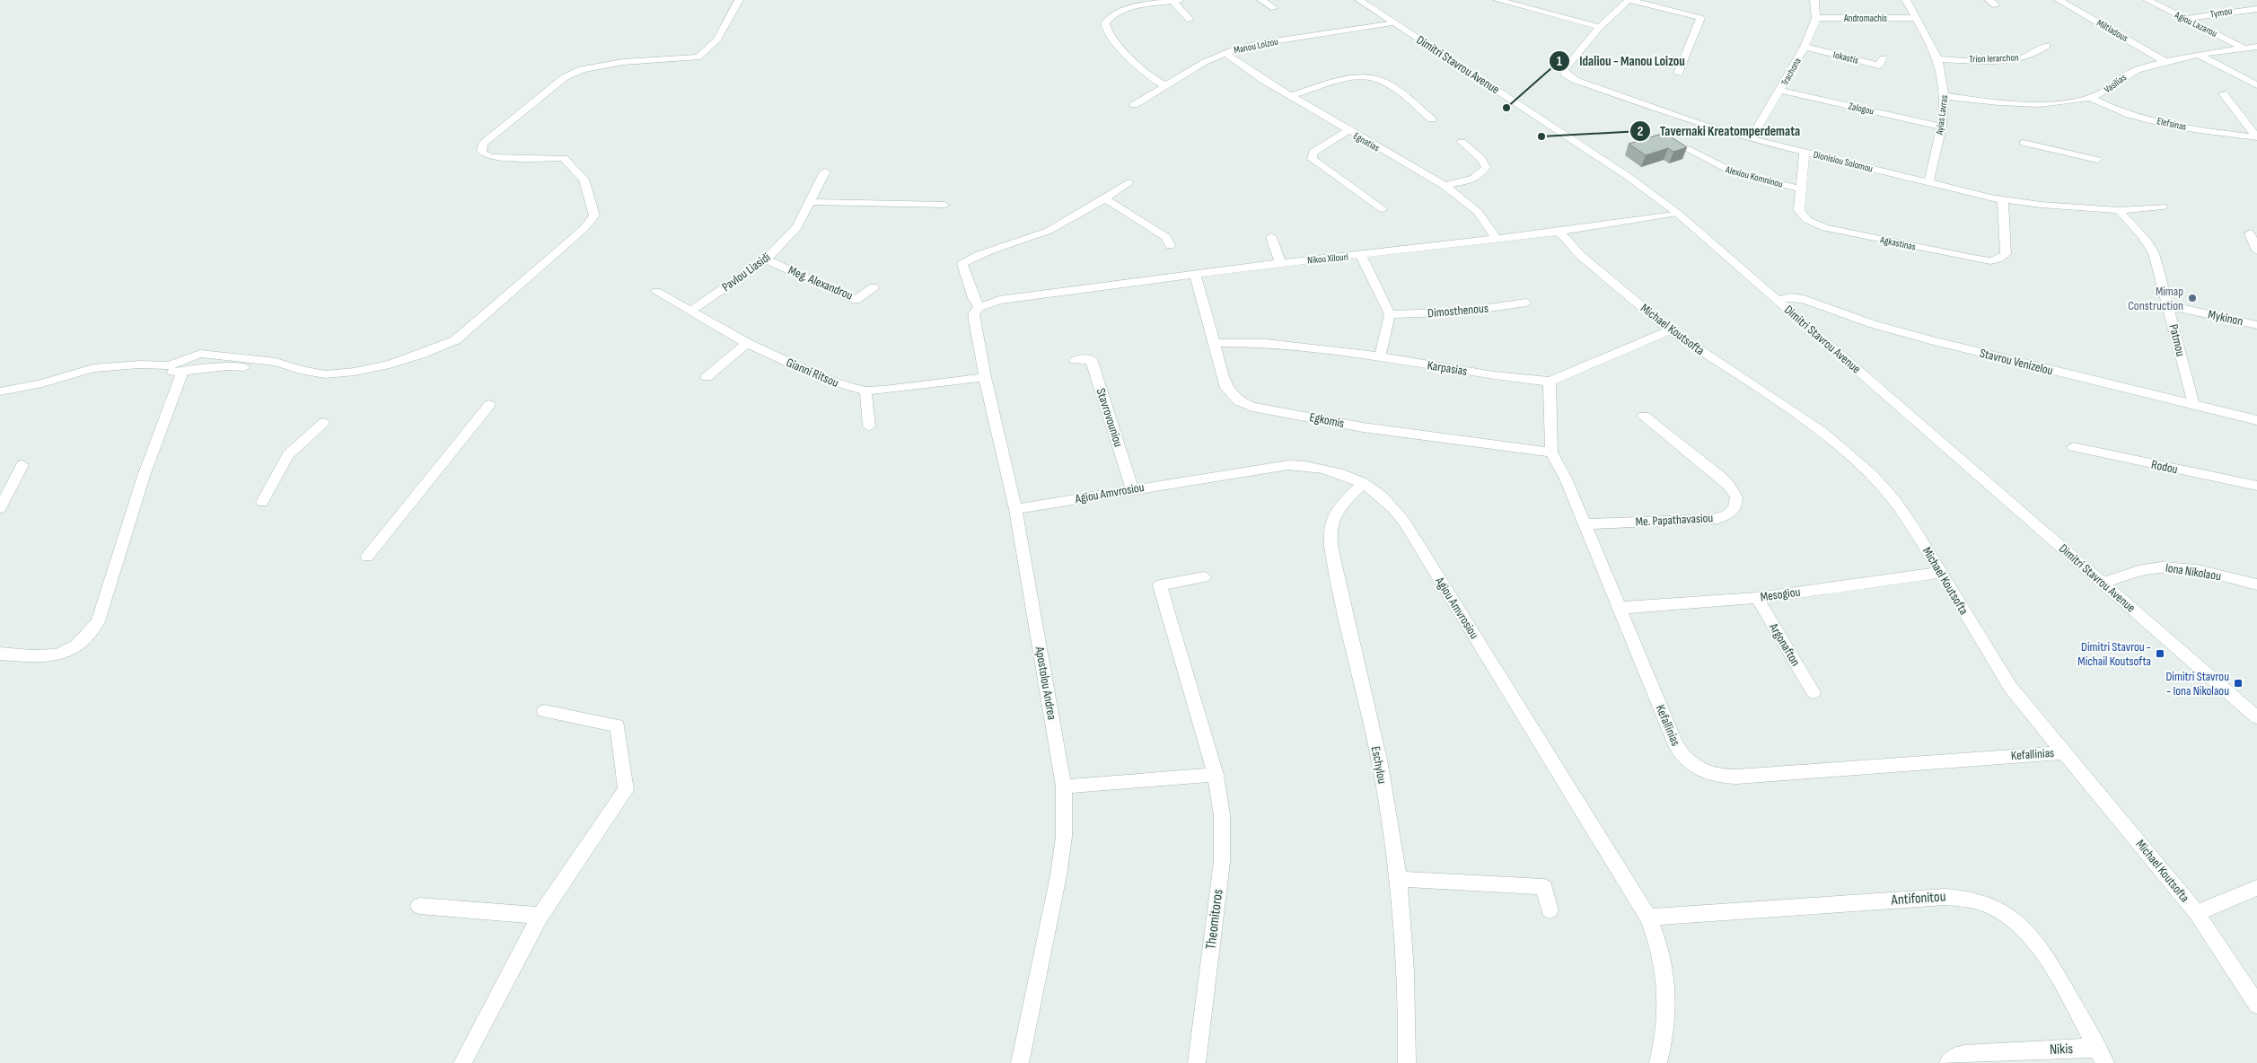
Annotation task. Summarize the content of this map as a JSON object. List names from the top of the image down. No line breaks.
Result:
{"streets":{"street":["Tymou","Andromachis","Agiou Lazarou","Miltiadous","Manou Loizou","Iokastis","Trion Ierarchon","Dimitri Stavrou Avenue","Trachona","Vasilias","Zalogou","Ayias Lavras","Elefsinas","Egnatias","Dionisiou Solomou","Alexiou Komninou","Agkastinas","Nikou Xilouri","Pavlou Liasidi","Meg. Alexandrou","Dimosthenous","Mykinon","Michael Koutsofta","Patmou","Stavrou Venizelou","Karpasias","Gianni Ritsou","Stavrovouniou","Egkomis","Rodou","Agiou Amvrosiou","Me. Papathavasiou","Iona Nikolaou","Mesogiou","Argonafton","Apostolou Andrea","Kefallinias","Eschylou","Antifonitou","Theomitoros","Nikis"]},"crossings":[["Tymou","Agiou Lazarou"],["Andromachis","Trachona"],["Andromachis","Ayias Lavras"],["Agiou Lazarou","Vasilias"],["Miltiadous","Vasilias"],["Manou Loizou","Dimitri Stavrou Avenue"],["Manou Loizou","Egnatias"],["Iokastis","Trachona"],["Trion Ierarchon","Ayias Lavras"],["Dimitri Stavrou Avenue","Nikou Xilouri"],["Dimitri Stavrou Avenue","Stavrou Venizelou"],["Dimitri Stavrou Avenue","Iona Nikolaou"],["Trachona","Zalogou"],["Trachona","Dionisiou Solomou"],["Vasilias","Ayias Lavras"],["Vasilias","Elefsinas"],["Zalogou","Ayias Lavras"],["Ayias Lavras","Dionisiou Solomou"],["Egnatias","Nikou Xilouri"],["Dionisiou Solomou","Agkastinas"],["Dionisiou Solomou","Patmou"],["Alexiou Komninou","Agkastinas"],["Nikou Xilouri","Michael Koutsofta"],["Nikou Xilouri","Egkomis"],["Nikou Xilouri","Apostolou Andrea"],["Pavlou Liasidi","Meg. Alexandrou"],["Pavlou Liasidi","Gianni Ritsou"],["Mykinon","Patmou"],["Michael Koutsofta","Karpasias"],["Michael Koutsofta","Mesogiou"],["Michael Koutsofta","Kefallinias"],["Patmou","Stavrou Venizelou"],["Karpasias","Egkomis"],["Karpasias","Kefallinias"],["Gianni Ritsou","Apostolou Andrea"],["Stavrovouniou","Agiou Amvrosiou"],["Egkomis","Kefallinias"],["Agiou Amvrosiou","Apostolou Andrea"],["Agiou Amvrosiou","Eschylou"],["Agiou Amvrosiou","Antifonitou"],["Me. Papathavasiou","Kefallinias"],["Mesogiou","Argonafton"],["Mesogiou","Kefallinias"],["Antifonitou","Nikis"]],"places":{"other":["Idaliou - Manou Loizou","Tavernaki Kreatomperdemata","Mimap Construction"],"transit":["Dimitri Stavrou - Michail Koutsofta","Dimitri Stavrou - Iona Nikolaou"]}}
